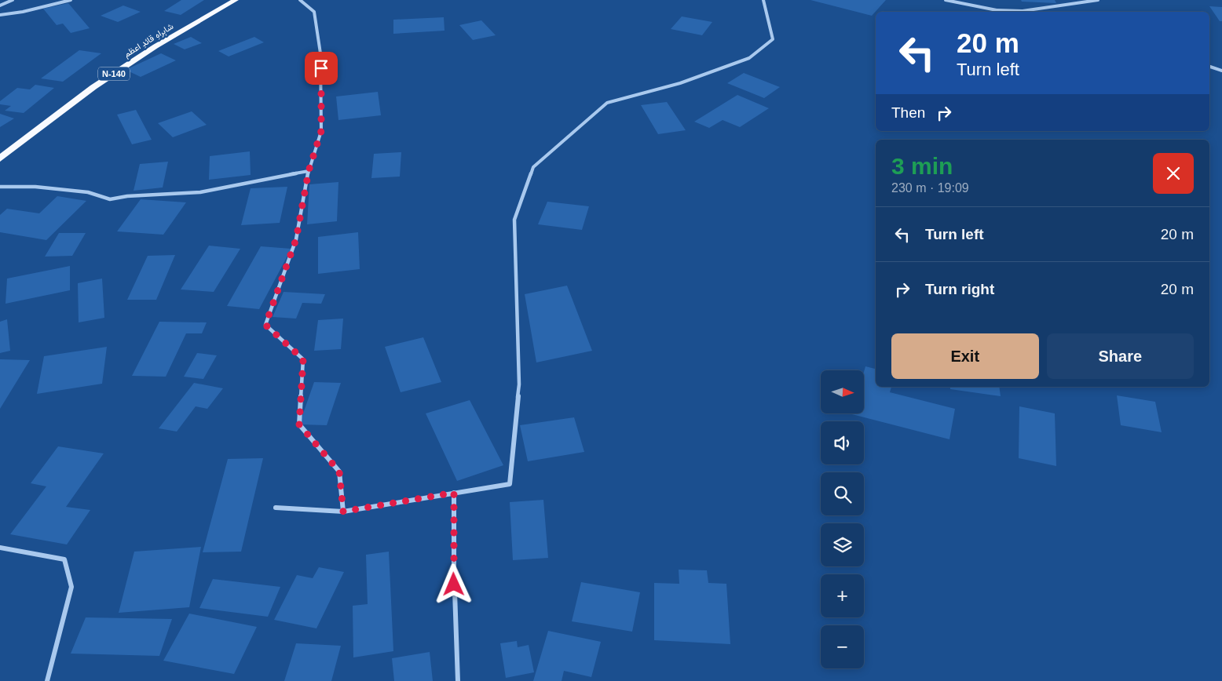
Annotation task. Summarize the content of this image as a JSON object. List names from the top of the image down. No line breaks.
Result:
{"streets":{"highway":["شاہراہِ قائدِ اعظم","N-140"]},"north":"right","page":{"turn":["20 m","Turn left"],"then":"Then","heading":["3 min","230 m · 19:09"],"list":[{"name":"Turn left","value":"20 m"},{"name":"Turn right","value":"20 m"}],"buttons":["Exit","Share"],"map_buttons":["+","−"]}}
